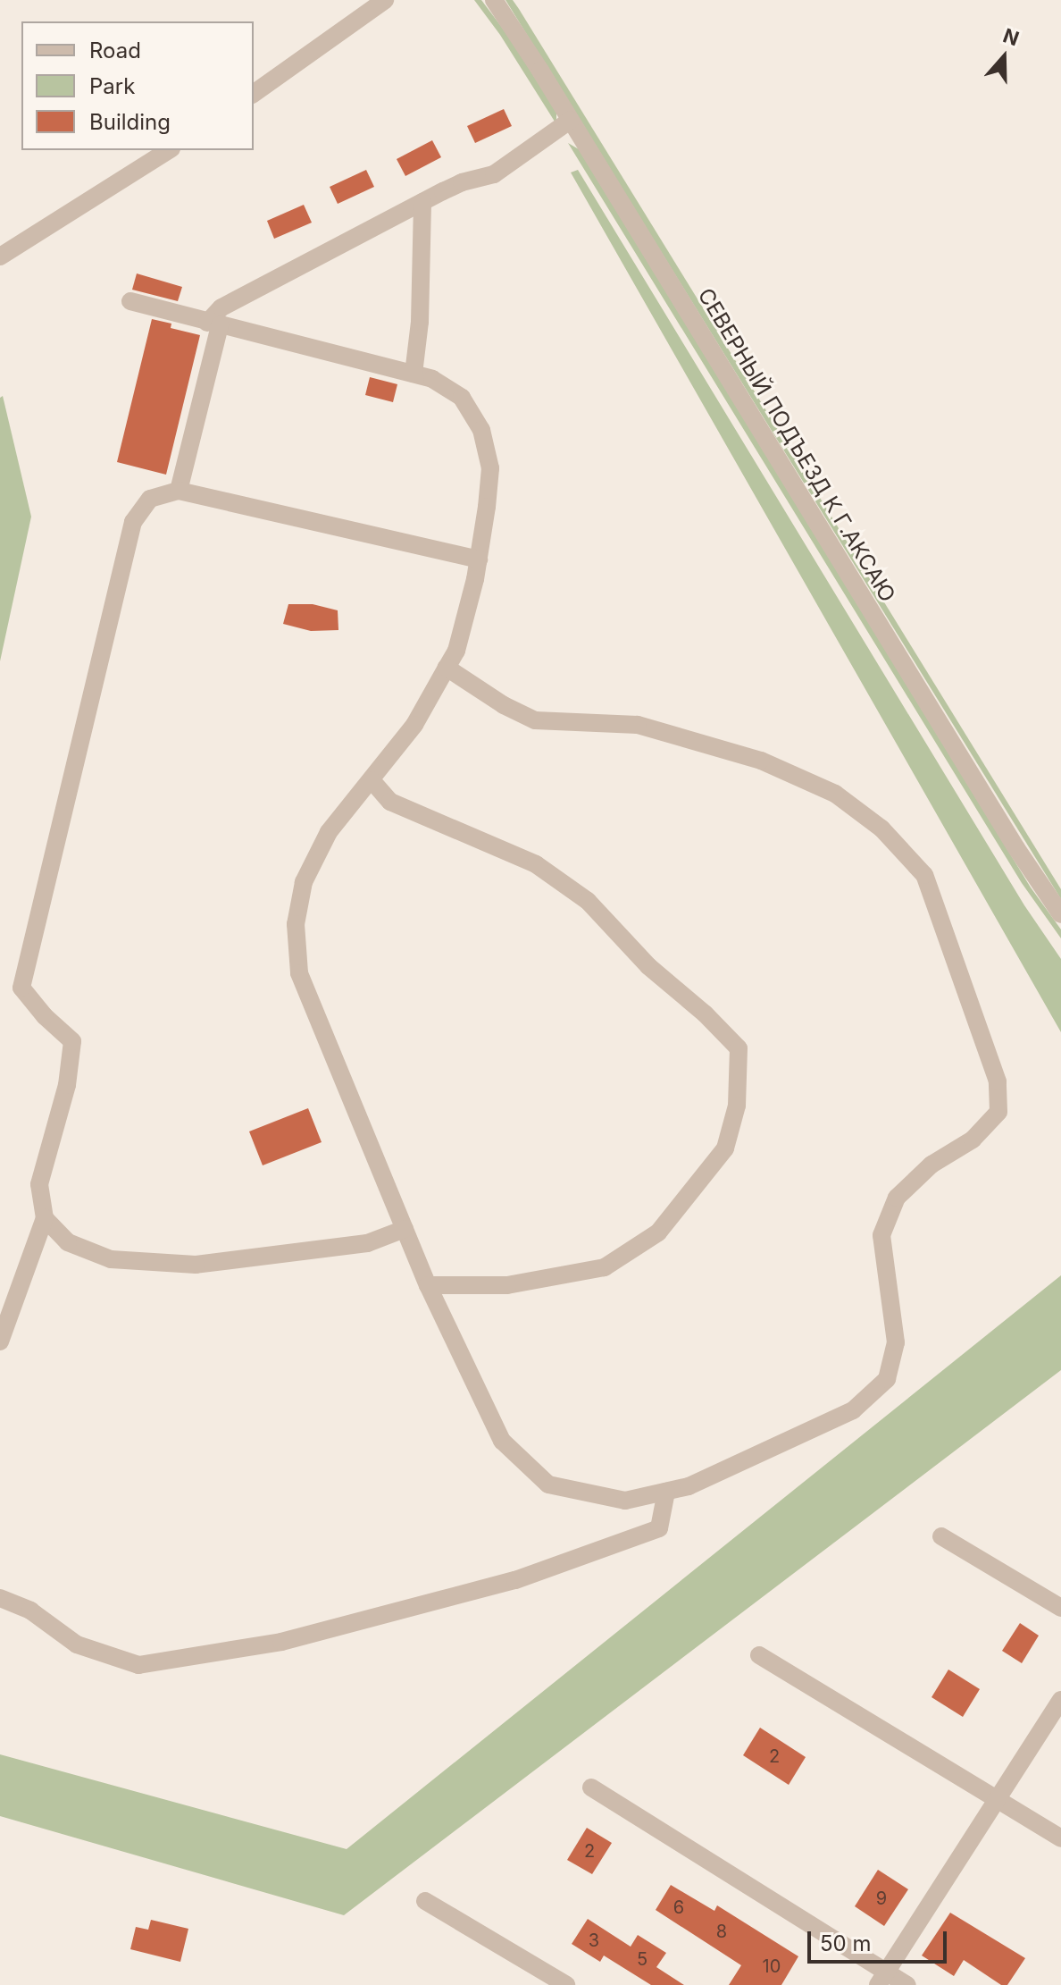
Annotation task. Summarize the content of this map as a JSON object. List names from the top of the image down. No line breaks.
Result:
{"streets":{"street":["СЕВЕРНЫЙ ПОДЪЕЗД К Г.АКСАЮ"]},"house_numbers":["2","2","9","6","8","3","5","10"],"legend":["Road","Park","Building"],"scale_bar":"50 m","north":"top"}
